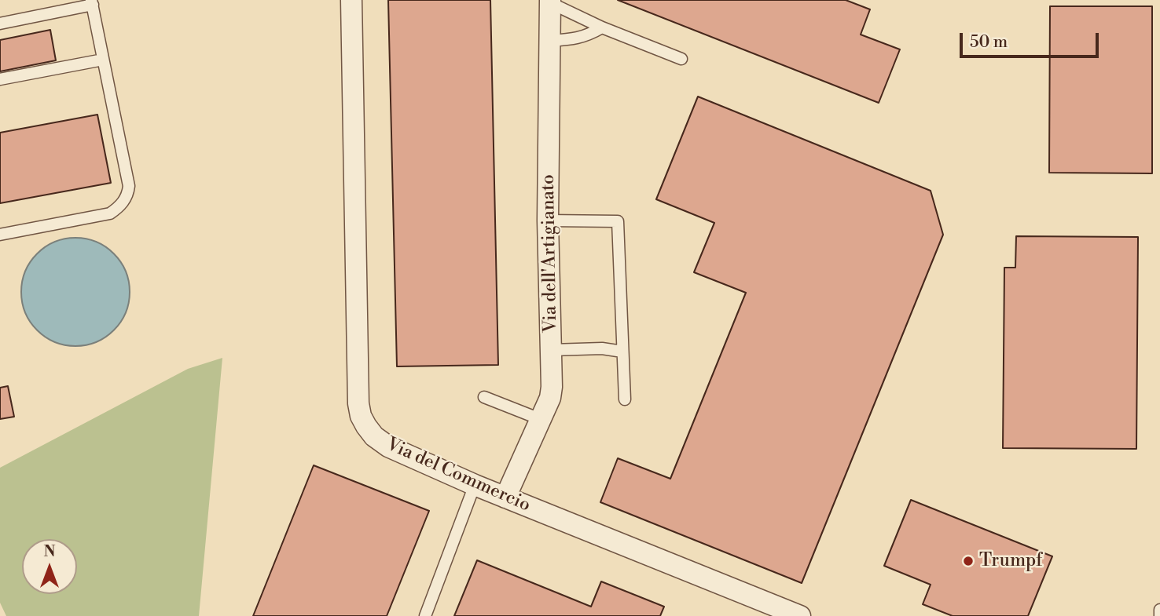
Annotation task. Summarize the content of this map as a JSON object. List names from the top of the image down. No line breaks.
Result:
{"streets":{"street":["Via dell'Artigianato","Via del Commercio"]},"crossings":[["Via dell'Artigianato","Via del Commercio"]],"places":["Trumpf"],"scale_bar":"50 m","north":"top"}
